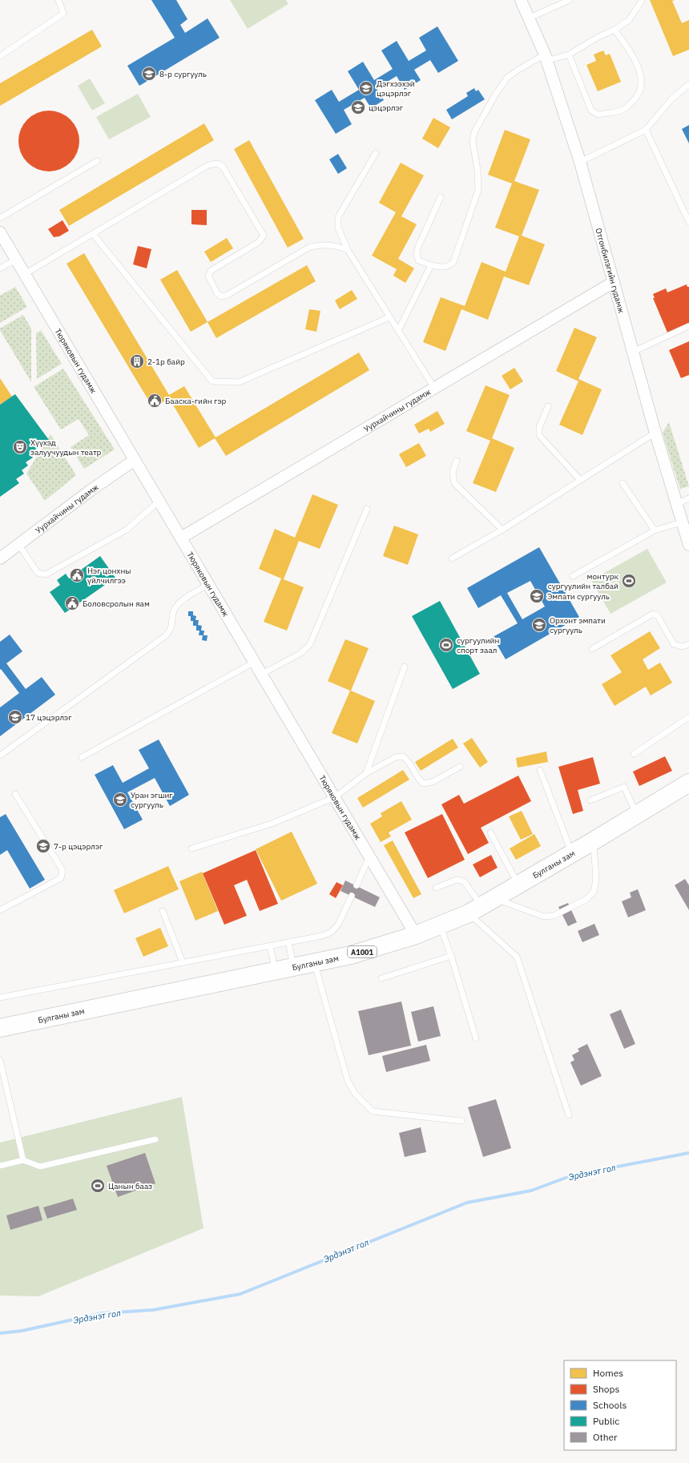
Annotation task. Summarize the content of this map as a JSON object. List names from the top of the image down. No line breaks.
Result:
{"streets":{"highway":["Булганы зам","A1001"],"street":["Отгонбилэгийн гудамж","Тюряковын гудамж","Уурхайчины гудамж"]},"crossings":[["Отгонбилэгийн гудамж","Уурхайчины гудамж"],["Тюряковын гудамж","Уурхайчины гудамж"],["Тюряковын гудамж","Булганы зам"]],"water":["Эрдэнэт гол"],"places":{"school or university":["8-р сургууль","Дэгхээхэй цэцэрлэг","цэцэрлэг","Эмпати сургууль","Орхонт эмпати сургууль","17 цэцэрлэг","Уран эгшиг сургууль","7-р цэцэрлэг"],"building":["2-1р байр"],"public building":["Бааска-гийн гэр","Нэг цонхны үйлчилгээ","Боловсролын яам"],"theatre":["Хүүхэд залуучуудын театр"],"sports":["монтурк сургуулийн талбай","сургуулийн спорт заал","Цанын бааз"]},"legend":["Homes","Shops","Schools","Public","Other"]}
